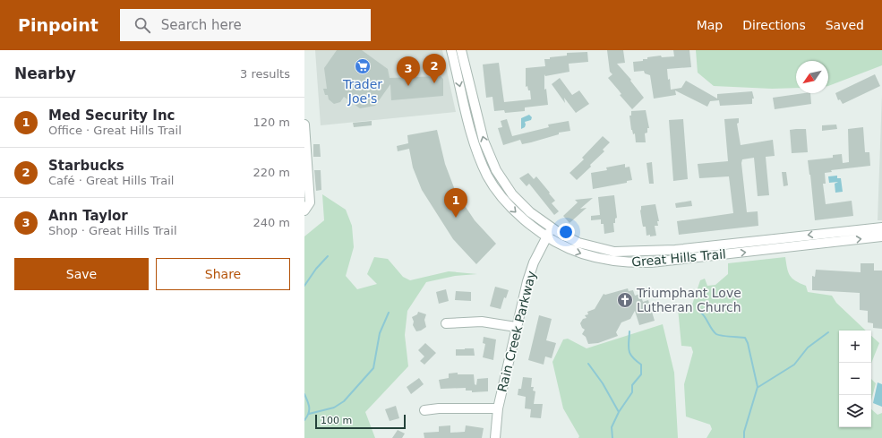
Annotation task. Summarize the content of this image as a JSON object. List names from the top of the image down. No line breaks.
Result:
{"streets":{"street":["Great Hills Trail","Rain Creek Parkway"]},"crossings":[["Great Hills Trail","Rain Creek Parkway"]],"places":{"supermarket":["Trader Joe's"],"church":["Triumphant Love Lutheran Church"]},"scale_bar":"100 m","north":"bottom left","page":{"header":"Pinpoint","search":"Search here","nav":["Map","Directions","Saved"],"heading":["Nearby","3 results"],"pins":["2","3","1"],"list":[{"mark":"1","name":"Med Security Inc","note":"Office · Great Hills Trail","value":"120 m"},{"mark":"2","name":"Starbucks","note":"Café · Great Hills Trail","value":"220 m"},{"mark":"3","name":"Ann Taylor","note":"Shop · Great Hills Trail","value":"240 m"}],"buttons":["Save","Share"],"map_buttons":["+","−"],"scale":"100 m"}}
